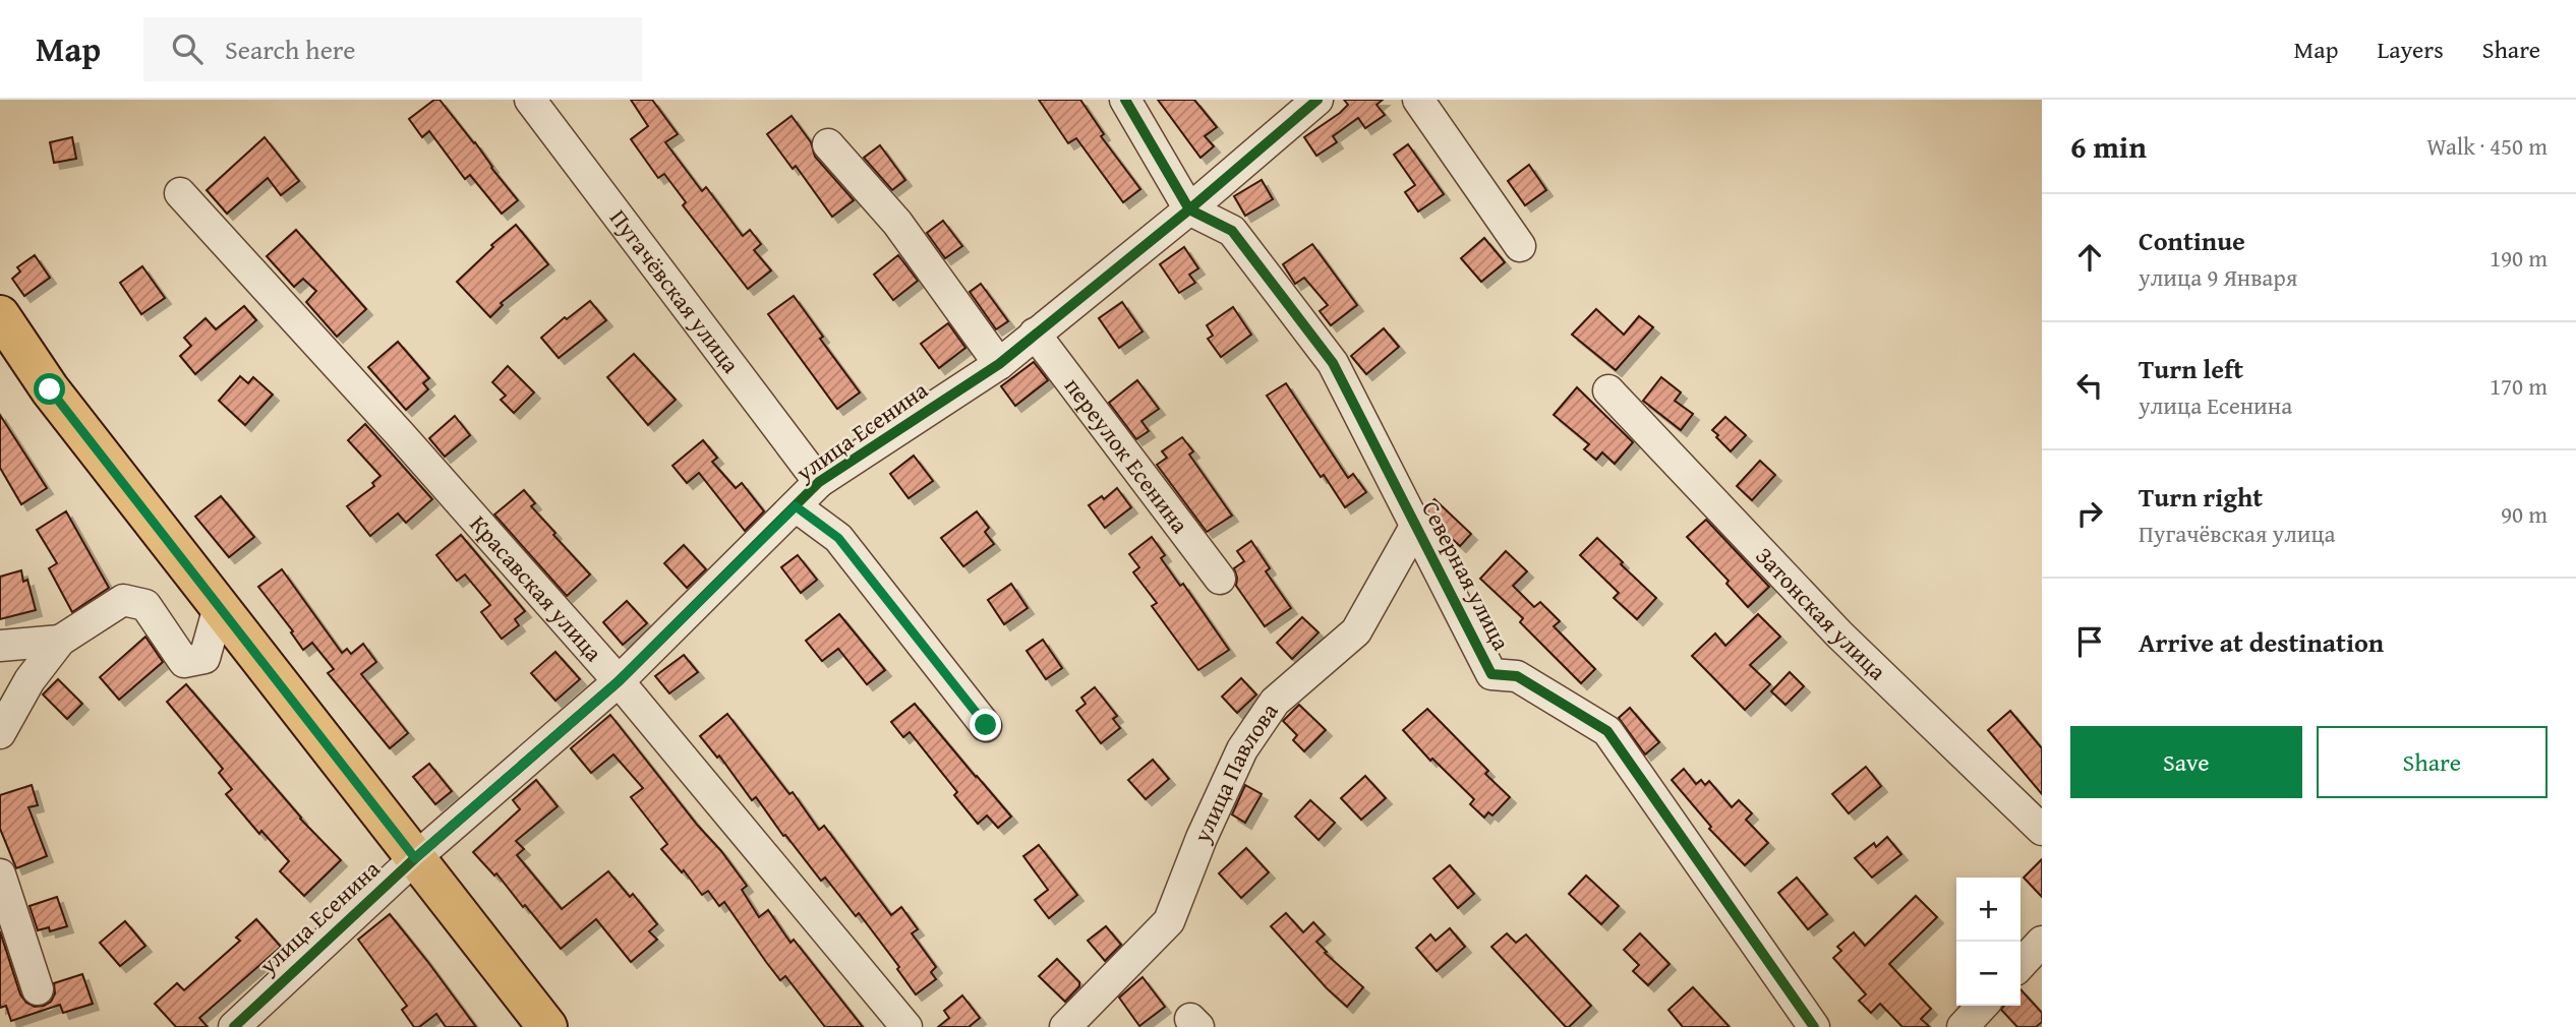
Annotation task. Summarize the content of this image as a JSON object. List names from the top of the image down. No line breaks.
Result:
{"streets":{"street":["Пугачёвская улица","улица Есенина","переулок Есенина","Северная улица","Красавская улица","Затонская улица","улица Павлова"]},"crossings":[["Пугачёвская улица","улица Есенина"],["улица Есенина","переулок Есенина"],["улица Есенина","Северная улица"],["улица Есенина","Красавская улица"],["Северная улица","улица Павлова"]],"page":{"header":"Map","search":"Search here","nav":["Map","Layers","Share"],"heading":["6 min","Walk · 450 m"],"list":[["Continue","улица 9 Января","190 m"],["Turn left","улица Есенина","170 m"],["Turn right","Пугачёвская улица","90 m"],"Arrive at destination"],"buttons":["Save","Share"],"map_buttons":["+","−"]}}
